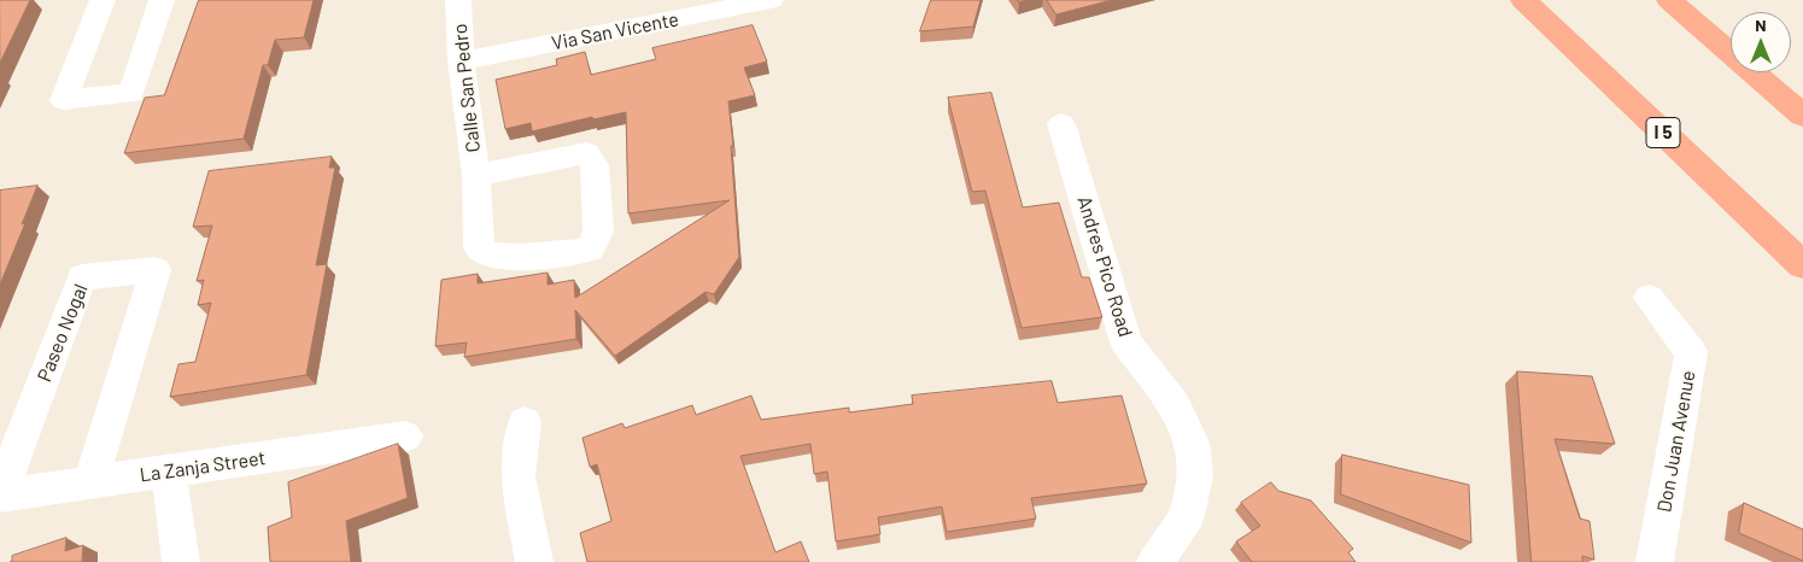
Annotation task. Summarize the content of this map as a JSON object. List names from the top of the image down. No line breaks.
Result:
{"streets":{"highway":["I 5"],"street":["Via San Vicente","Calle San Pedro","Andres Pico Road","Paseo Nogal","Don Juan Avenue","La Zanja Street"]},"crossings":[["Via San Vicente","Calle San Pedro"],["Paseo Nogal","La Zanja Street"]],"north":"top"}
